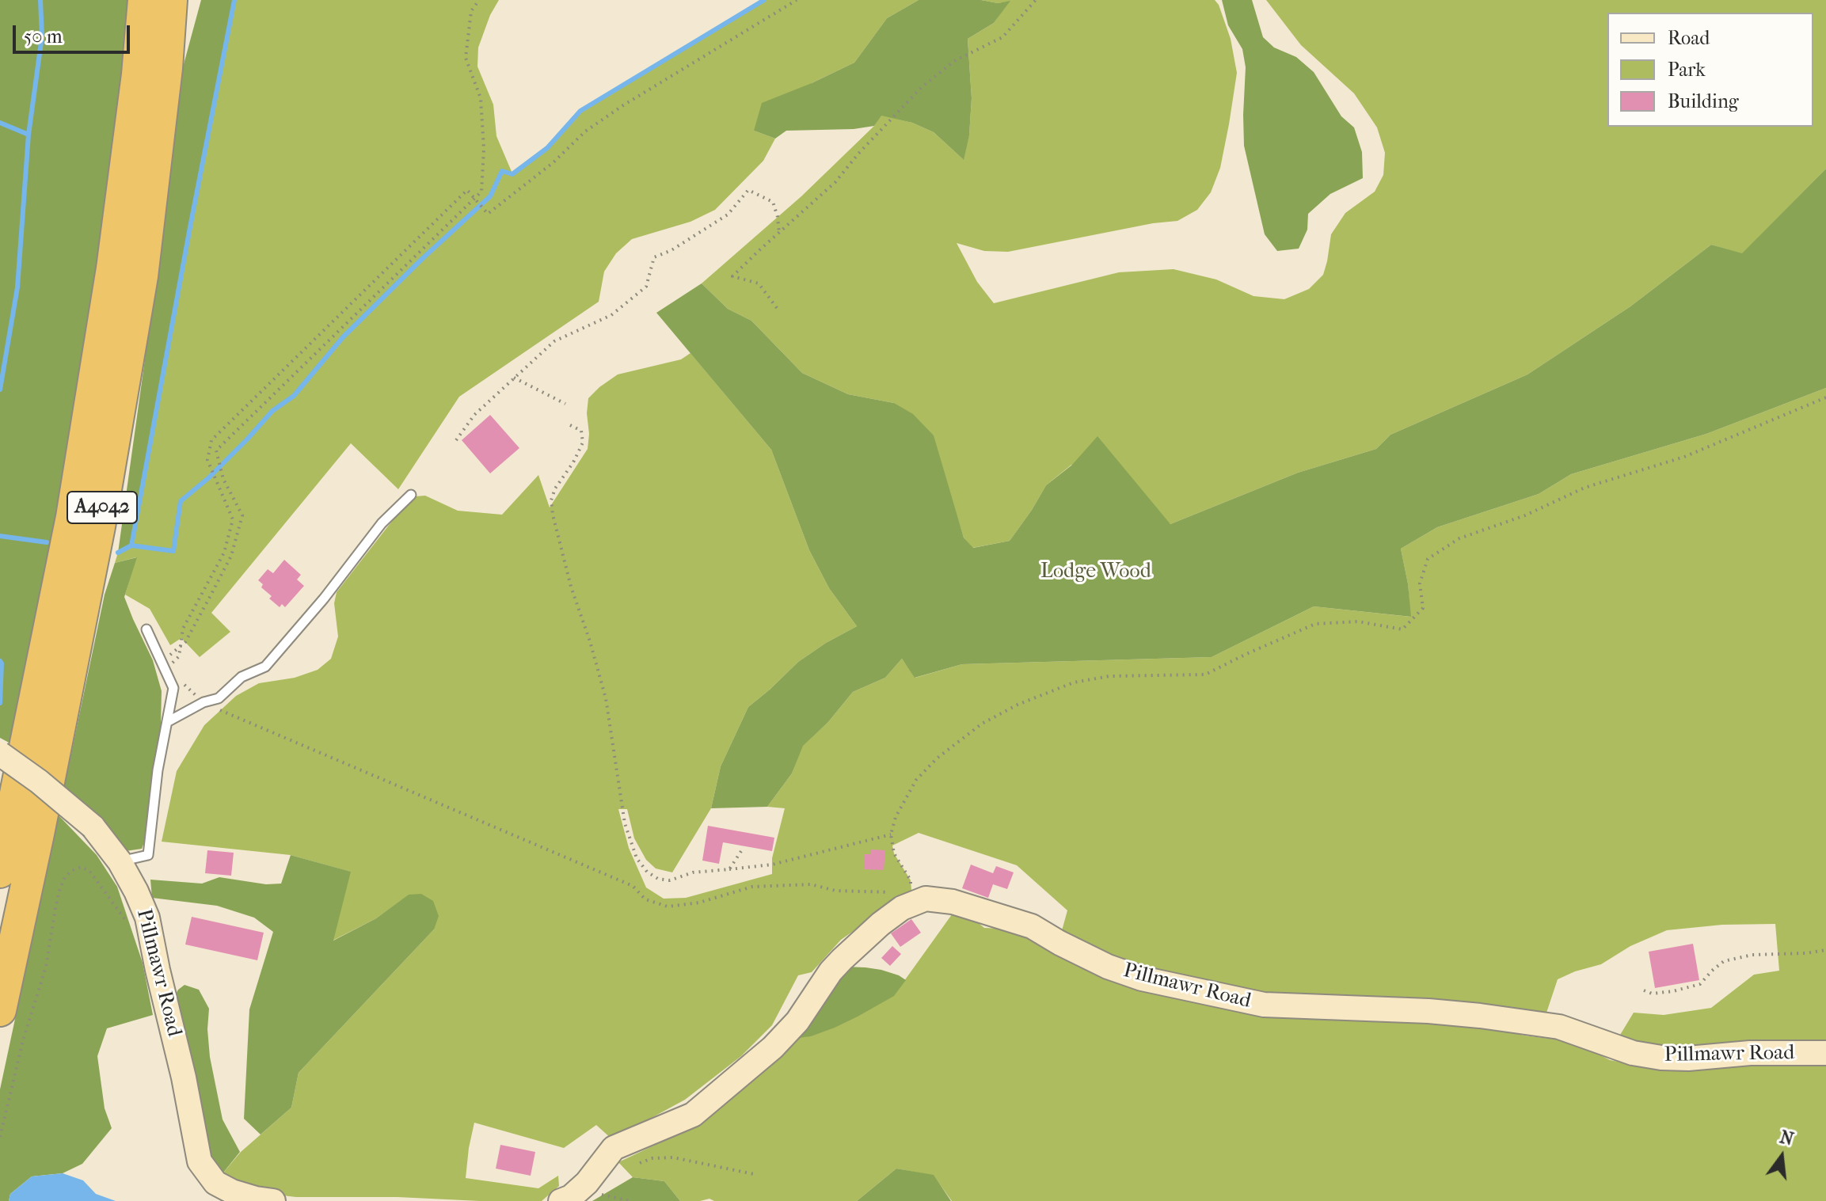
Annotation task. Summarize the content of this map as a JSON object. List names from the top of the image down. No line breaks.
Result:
{"streets":{"highway":["A4042"],"street":["Pillmawr Road"]},"parks":["Lodge Wood"],"legend":["Road","Park","Building"],"scale_bar":"50 m","north":"top"}
